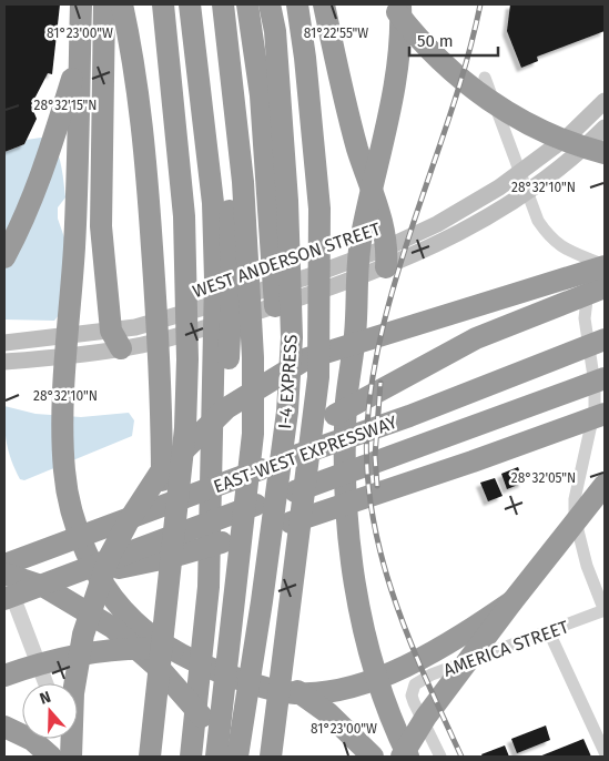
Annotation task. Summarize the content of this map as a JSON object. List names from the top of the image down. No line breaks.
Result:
{"streets":{"highway":["I-4 EXPRESS","EAST-WEST EXPRESSWAY"],"main road":["WEST ANDERSON STREET"],"street":["AMERICA STREET"]},"scale_bar":"50 m","north":"top","coordinates":["81°22'55\"W","81°23'00\"W","28°32'15\"N","28°32'10\"N","28°32'05\"N"]}
